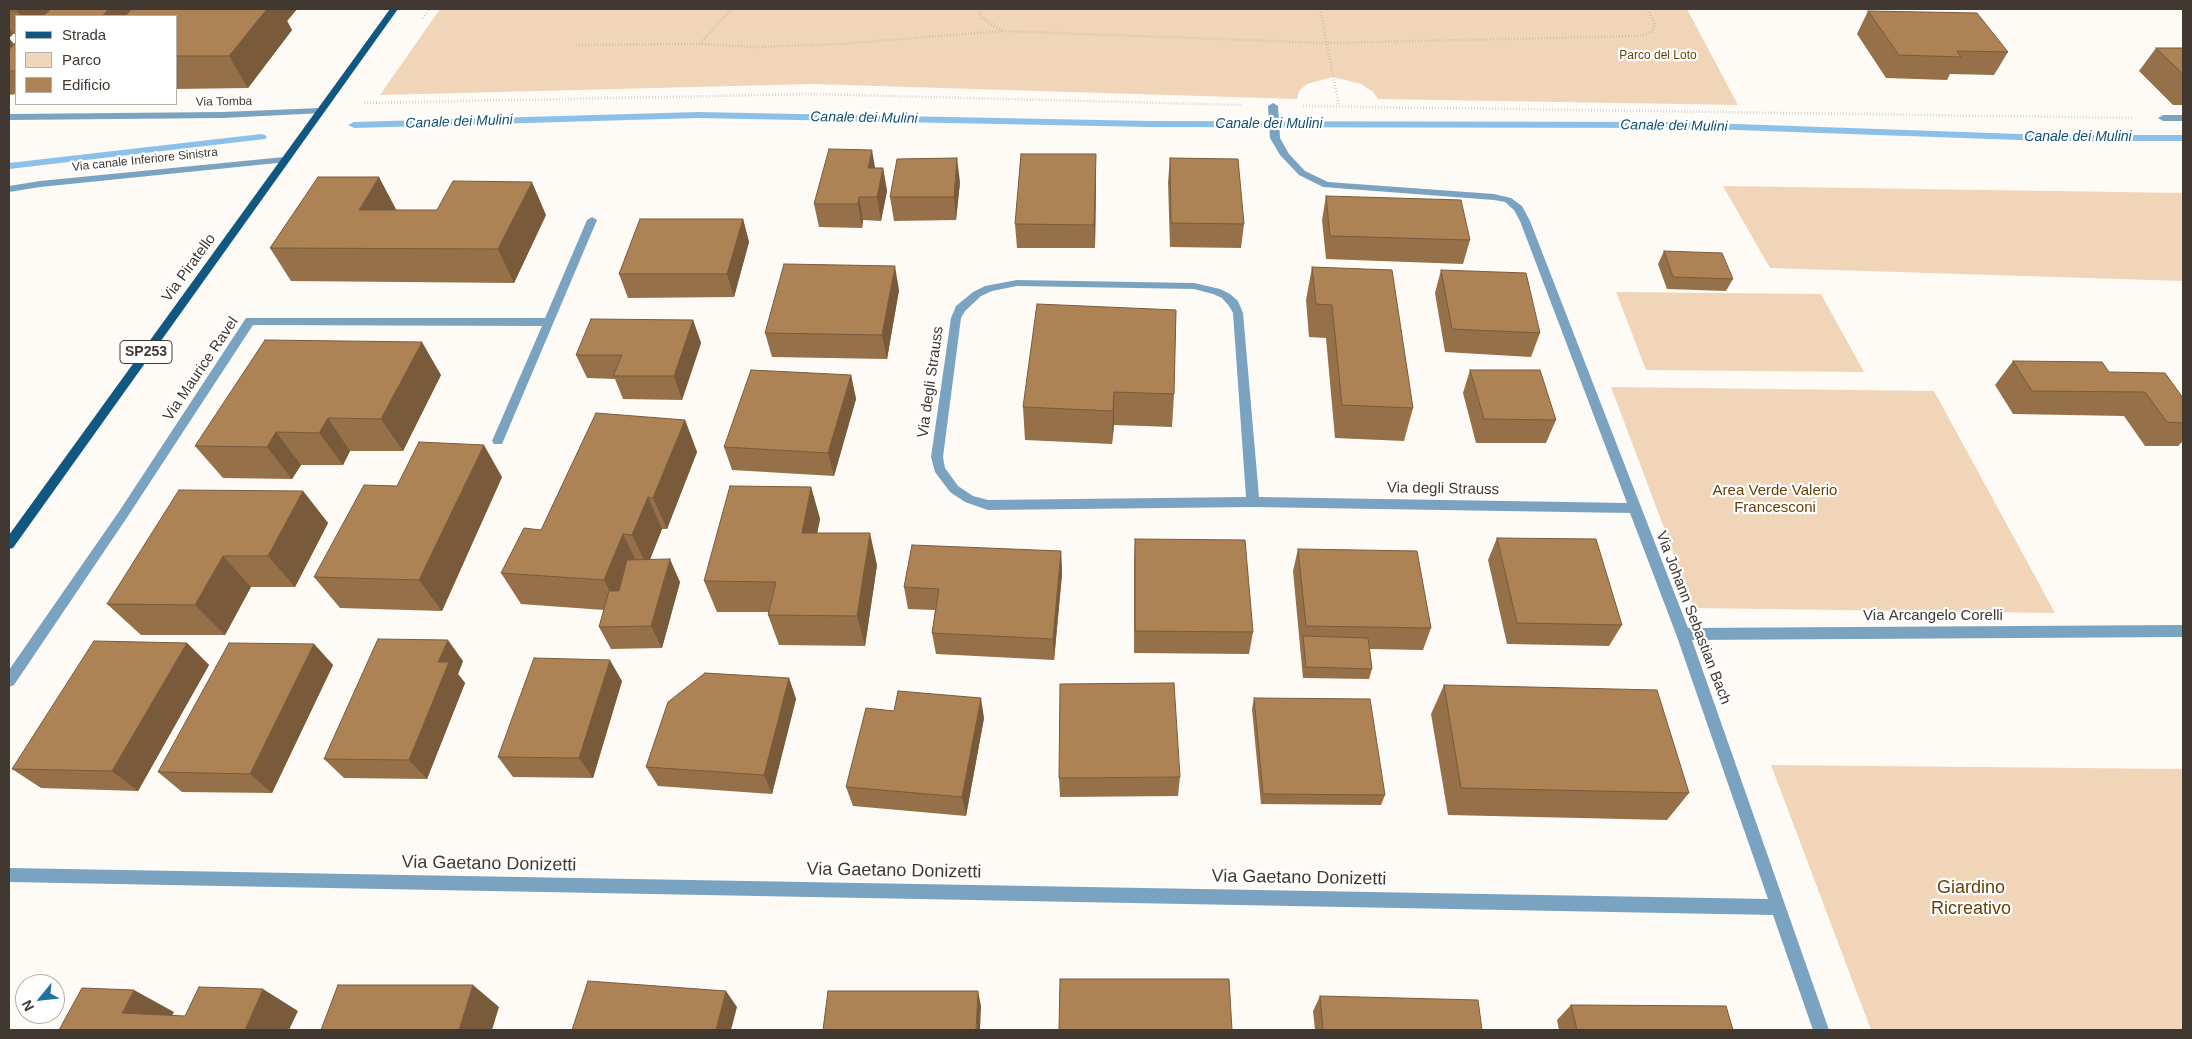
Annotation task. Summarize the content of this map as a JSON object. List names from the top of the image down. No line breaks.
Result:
{"streets":{"main road":["Via Piratello","SP253"],"street":["Via Tomba","Via canale Inferiore Sinistra","Via Maurice Ravel","Via degli Strauss","Via Arcangelo Corelli","Via Johann Sebastian Bach","Via Gaetano Donizetti"]},"crossings":[["Via Tomba","Via Piratello"],["Via canale Inferiore Sinistra","Via Piratello"],["Via degli Strauss","Via Johann Sebastian Bach"],["Via Arcangelo Corelli","Via Johann Sebastian Bach"],["Via Johann Sebastian Bach","Via Gaetano Donizetti"]],"water":["Canale dei Mulini"],"parks":["Parco del Loto","Area Verde Valerio Francesconi","Giardino Ricreativo"],"legend":["Strada","Parco","Edificio"],"north":"bottom left"}
